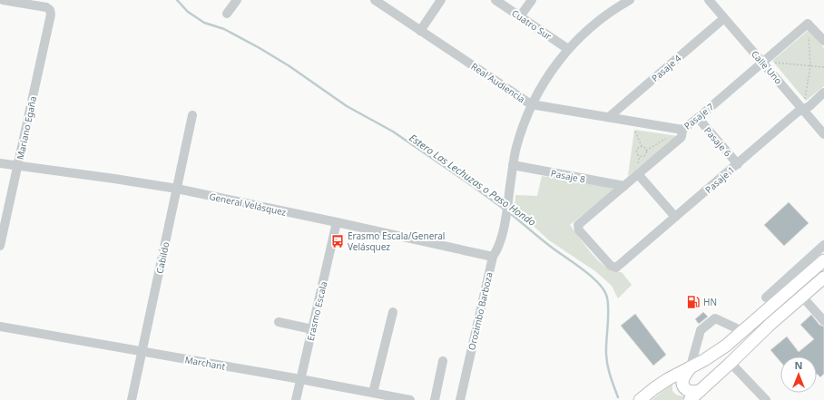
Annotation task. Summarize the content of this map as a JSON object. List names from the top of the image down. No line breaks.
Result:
{"streets":{"street":["Cuatro Sur","Calle Uno","Pasaje 4","Real Audiencia","Pasaje 7","Mariano Egaña","Pasaje 6","Pasaje 8","Pasaje 1","General Velásquez","Cabildo","Erasmo Escala","Orozimbo Barboza","Marchant"]},"crossings":[["Cuatro Sur","Orozimbo Barboza"],["Calle Uno","Pasaje 4"],["Calle Uno","Pasaje 7"],["Calle Uno","Pasaje 1"],["Pasaje 4","Real Audiencia"],["Real Audiencia","Pasaje 7"],["Real Audiencia","Orozimbo Barboza"],["Pasaje 7","Pasaje 6"],["Pasaje 7","Pasaje 8"],["Pasaje 7","Pasaje 1"],["Mariano Egaña","General Velásquez"],["Pasaje 6","Pasaje 1"],["Pasaje 8","Orozimbo Barboza"],["General Velásquez","Cabildo"],["General Velásquez","Erasmo Escala"],["General Velásquez","Orozimbo Barboza"],["Cabildo","Marchant"],["Erasmo Escala","Marchant"]],"water":["Estero Las Lechuzas o Paso Hondo"],"places":{"bus stop":["Erasmo Escala/General Velásquez"],"fuel station":["HN"]},"north":"top"}
